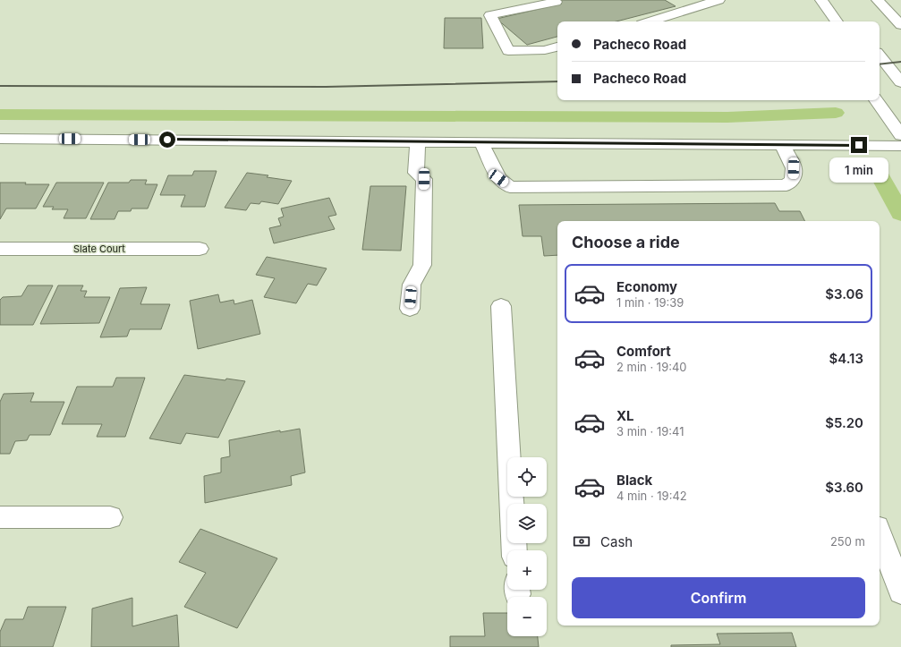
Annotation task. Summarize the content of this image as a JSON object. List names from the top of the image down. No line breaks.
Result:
{"streets":{"street":["Slate Court"]},"page":{"banner":["Pacheco Road","Pacheco Road"],"bubble":"1 min","heading":"Choose a ride","list":[{"name":"Economy","note":"1 min · 19:39","value":"$3.06"},{"name":"Comfort","note":"2 min · 19:40","value":"$4.13"},{"name":"XL","note":"3 min · 19:41","value":"$5.20"},{"name":"Black","note":"4 min · 19:42","value":"$3.60"}],"map_buttons":["+","−"],"pay":["Cash","250 m"],"buttons":"Confirm"}}
